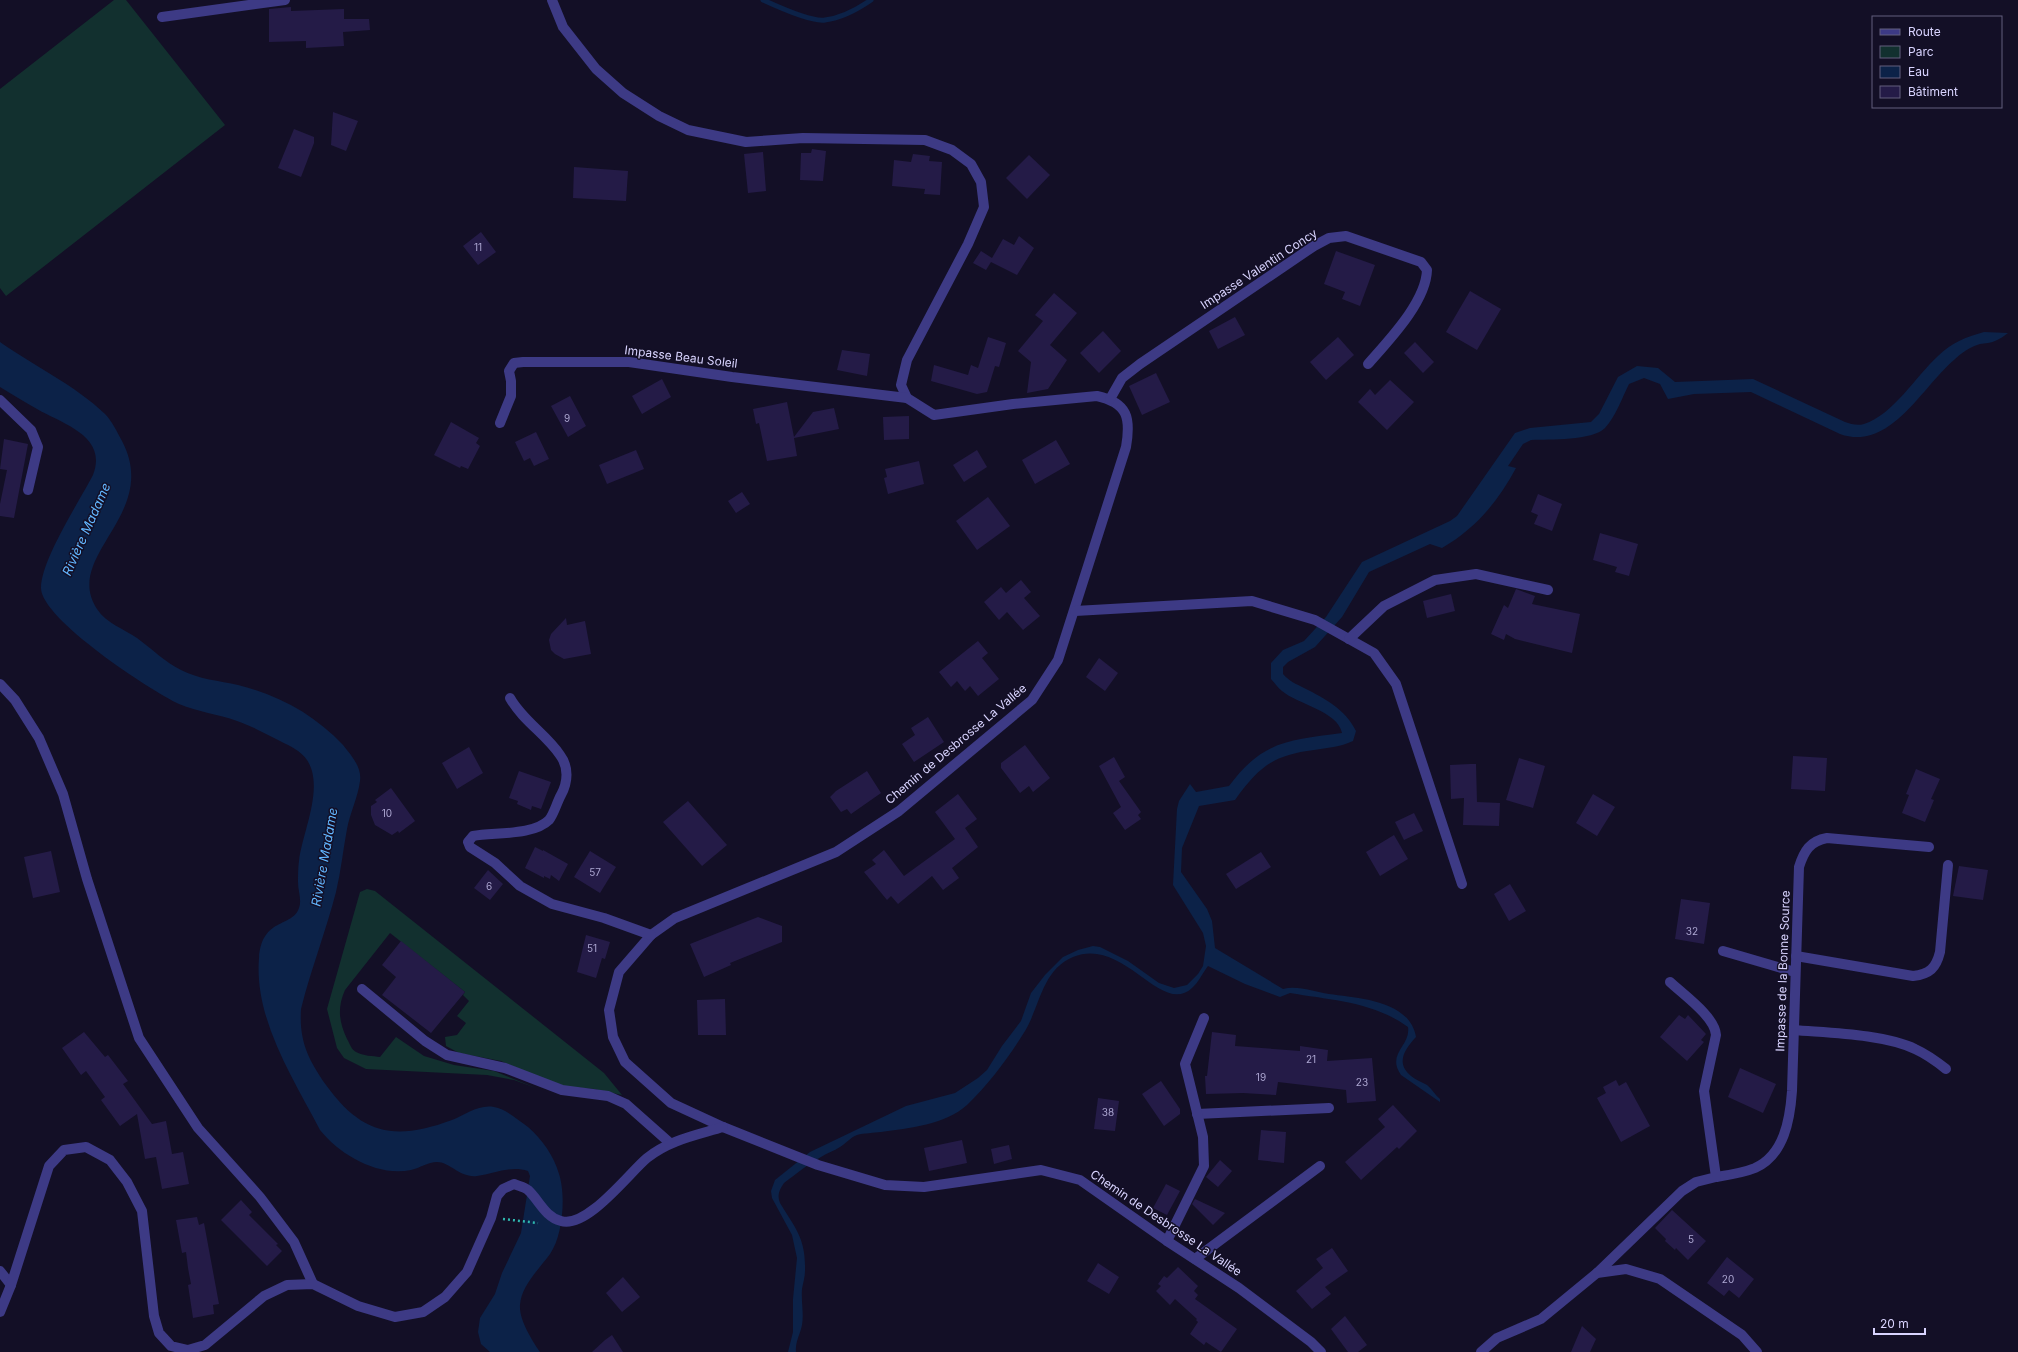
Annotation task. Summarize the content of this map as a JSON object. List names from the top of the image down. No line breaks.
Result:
{"streets":{"street":["Impasse Valentin Concy","Impasse Beau Soleil","Chemin de Desbrosse La Vallée","Impasse de la Bonne Source"]},"crossings":[["Impasse Valentin Concy","Chemin de Desbrosse La Vallée"]],"water":["Rivière Madame"],"house_numbers":["11","9","10","57","6","32","51","21","19","23","38","5","20"],"legend":["Route","Parc","Eau","Bâtiment"],"scale_bar":"20 m"}
